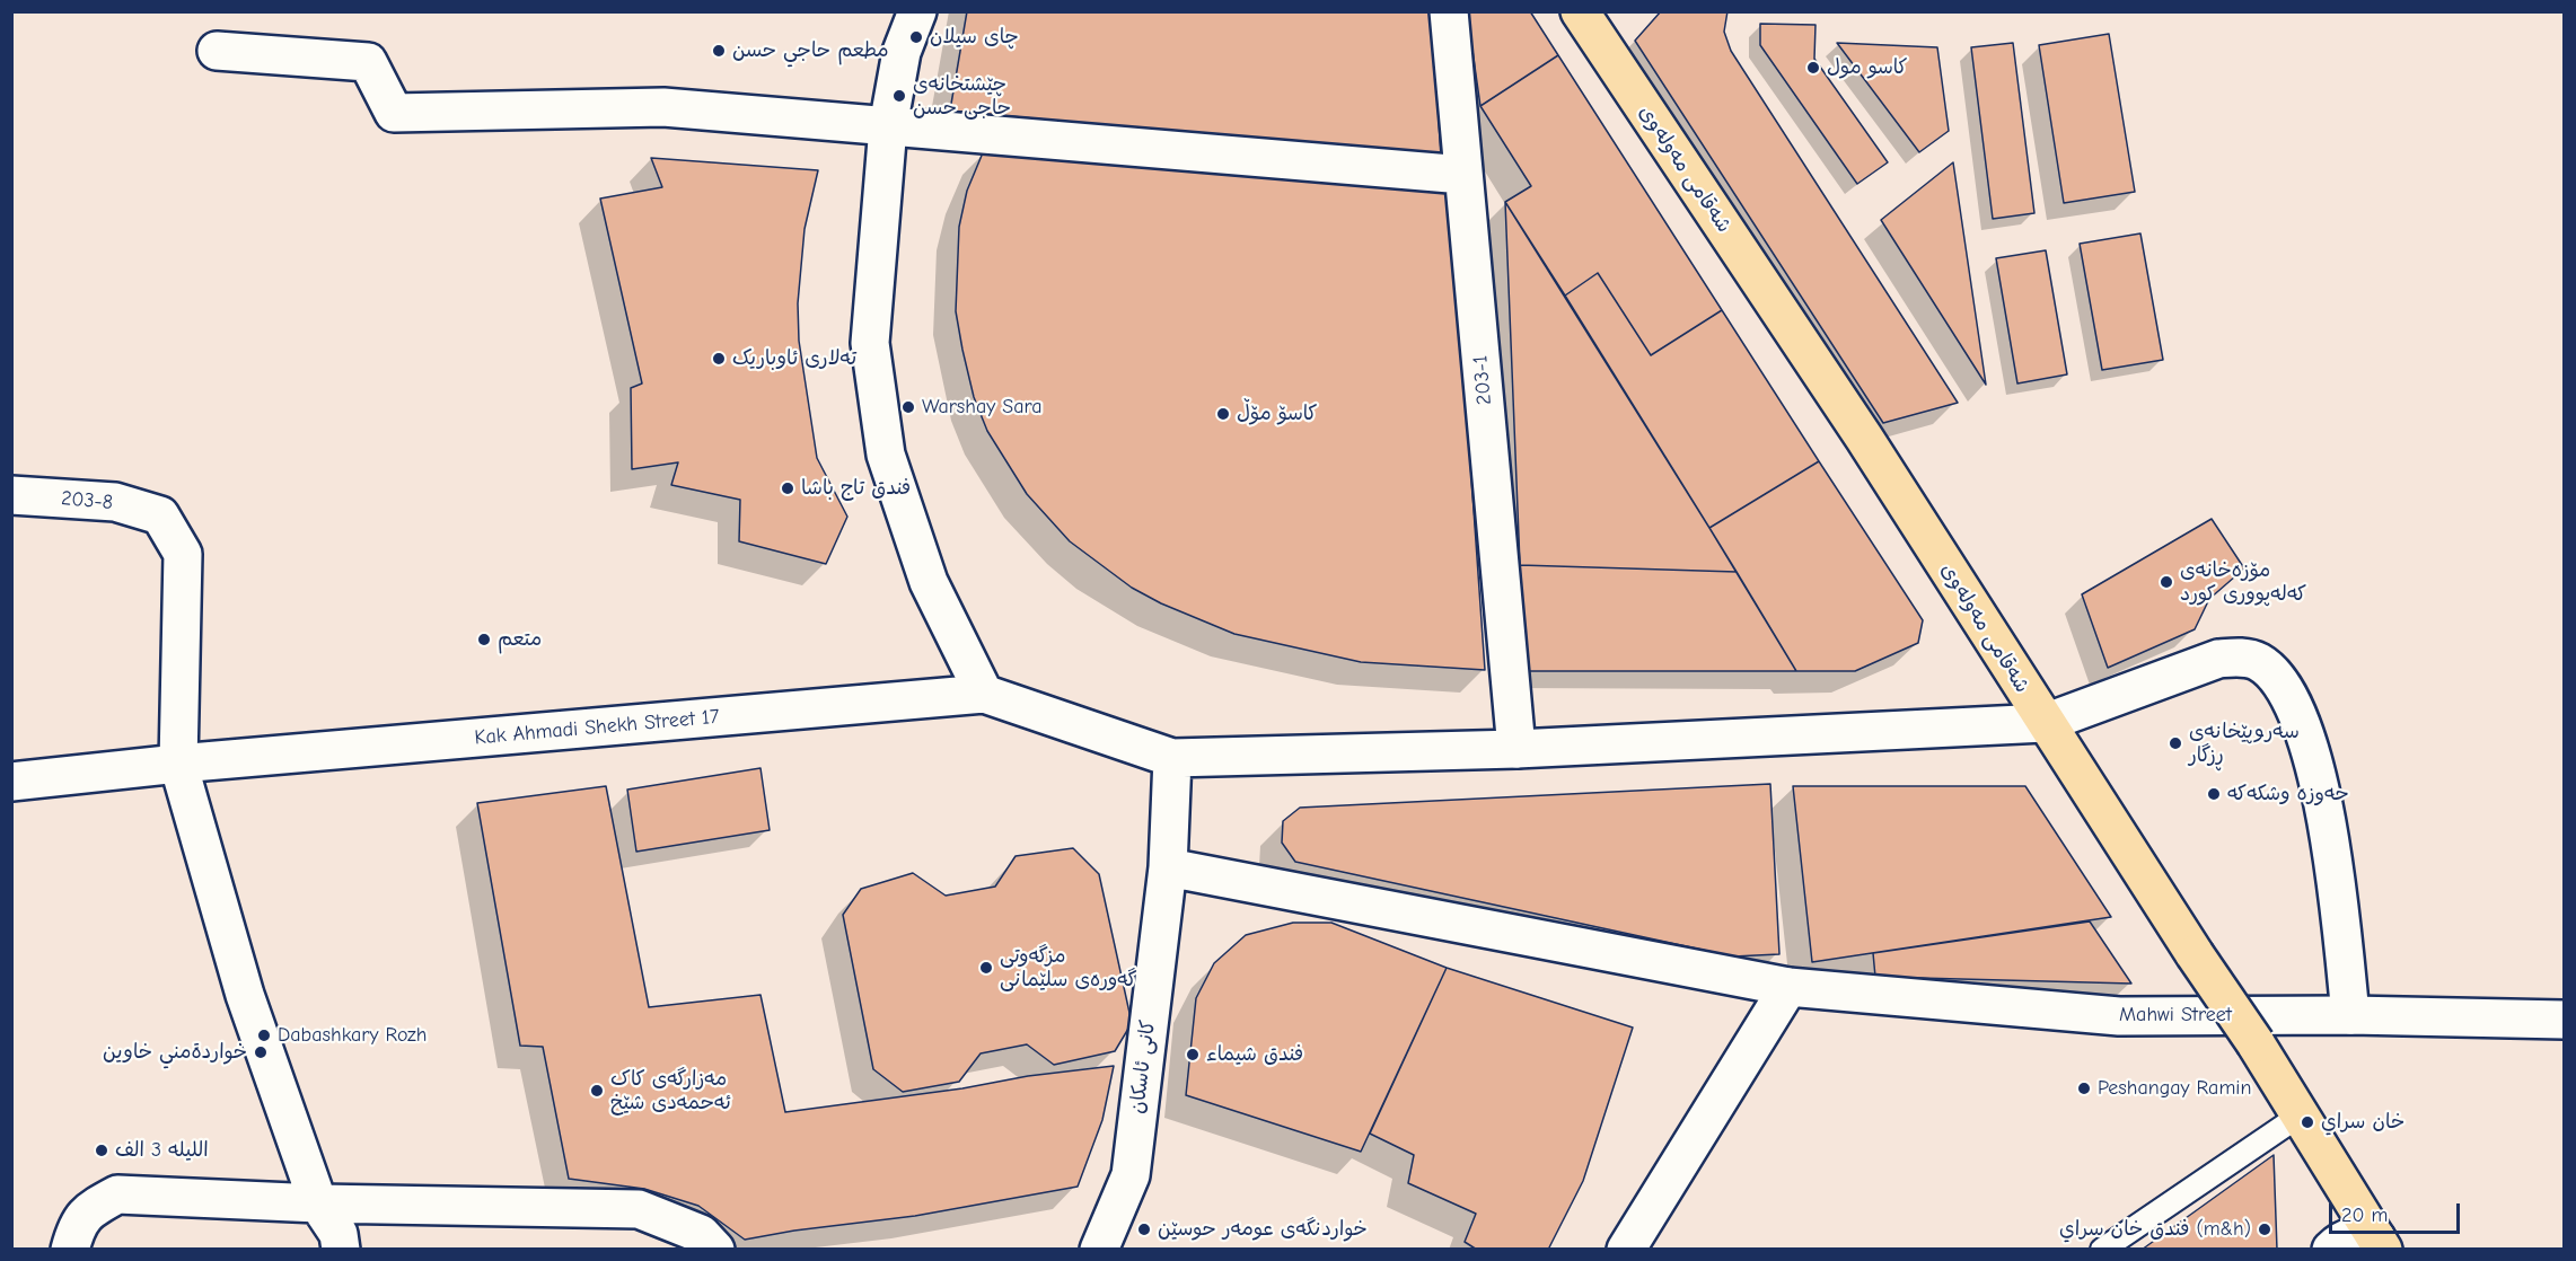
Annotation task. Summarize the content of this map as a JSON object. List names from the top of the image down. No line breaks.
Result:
{"streets":{"main road":["شەقامی مەولەوی"],"street":["203-1","203-8","Kak Ahmadi Shekh Street 17","Mahwi Street","کانی ئاسکان"]},"crossings":[["203-8","Kak Ahmadi Shekh Street 17"],["Kak Ahmadi Shekh Street 17","کانی ئاسکان"],["Mahwi Street","کانی ئاسکان"]],"places":["چای سیلان","مطعم حاجي حسن","كاسو مول","چێشتخانە‌ی حاجی حسن","تەلاری ئاوباریک","Warshay Sara","کاسۆ مۆڵ","فندق تاج باشا","مۆزەخانەی کەلەپووری کورد","متعم","سەروپێخانەى ڕزگار","حەوزە وشکەکە","مزگەوتی گەورەی سلێمانی","Dabashkary Rozh","خواردةمني خاوين","فندق شيماء","Peshangay Ramin","مەزارگەی کاک ئەحمەدی شێخ","خان سراي","الليله 3 الف","خواردنگەی عومەر حوسێن","فندق خان سراي (m&h)"],"scale_bar":"20 m"}
